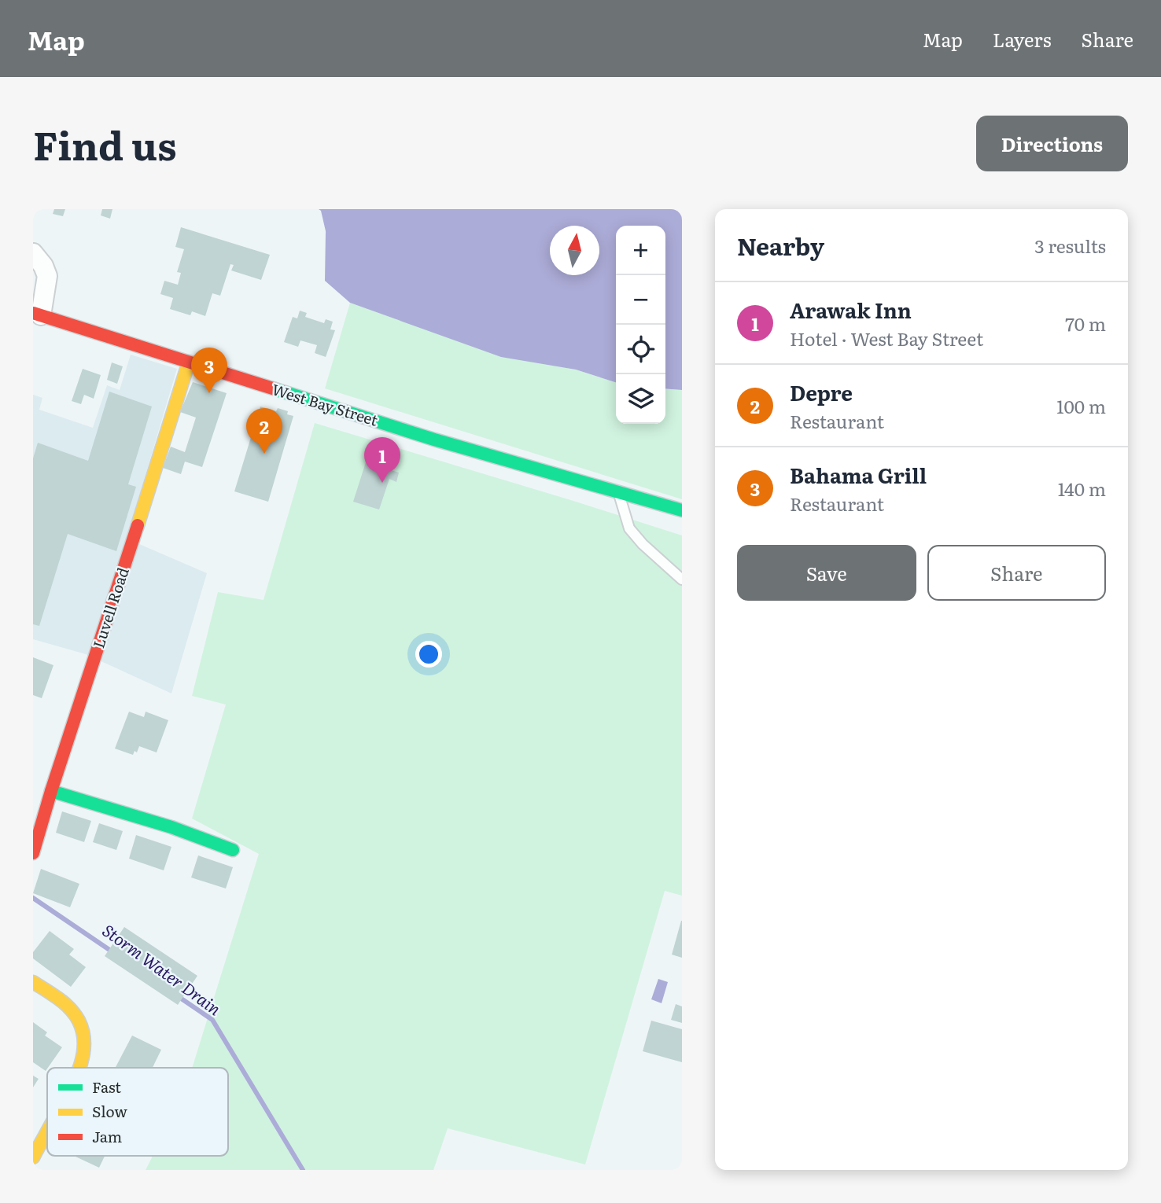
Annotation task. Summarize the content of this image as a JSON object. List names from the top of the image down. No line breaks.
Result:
{"streets":{"main road":["West Bay Street","Luvell Road"]},"crossings":[["West Bay Street","Luvell Road"]],"water":["Storm Water Drain"],"legend":["Fast","Slow","Jam"],"north":"top","page":{"header":"Map","nav":["Map","Layers","Share"],"title":"Find us","buttons":["Directions",["Save","Share"]],"heading":["Nearby","3 results"],"map_buttons":["+","−"],"list":[{"mark":"1","name":"Arawak Inn","note":"Hotel · West Bay Street","value":"70 m"},{"mark":"2","name":"Depre","note":"Restaurant","value":"100 m"},{"mark":"3","name":"Bahama Grill","note":"Restaurant","value":"140 m"}],"pins":["3","2","1"]}}
